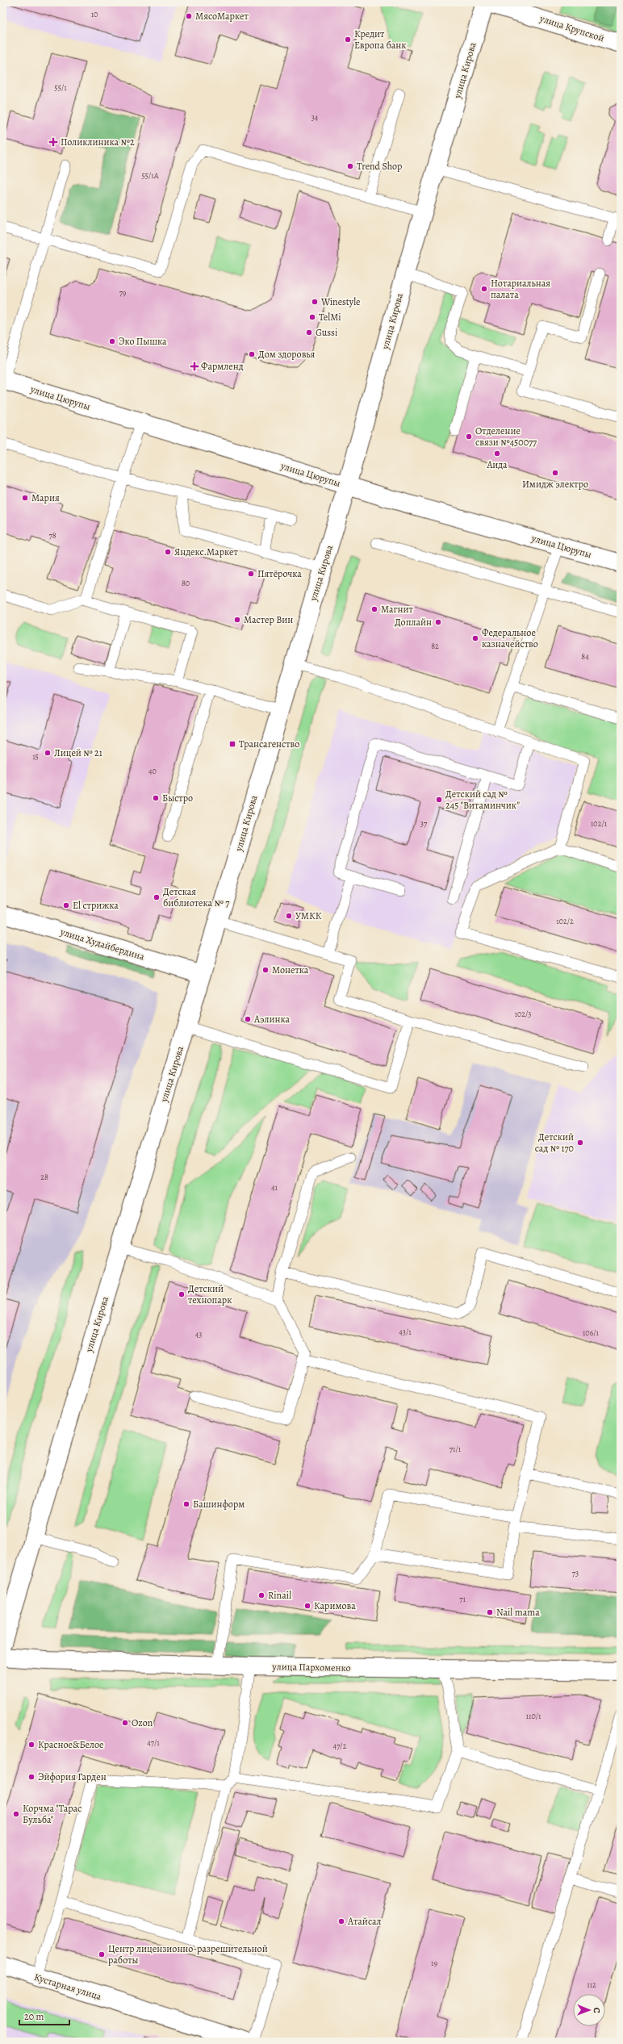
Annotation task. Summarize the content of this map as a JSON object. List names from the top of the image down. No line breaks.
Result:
{"streets":{"street":["улица Крупской","улица Кирова","улица Цюрупы","улица Худайбердина","улица Пархоменко","Кустарная улица"]},"crossings":[["улица Крупской","улица Кирова"],["улица Кирова","улица Цюрупы"],["улица Кирова","улица Худайбердина"]],"places":{"other":["МясоМаркет","Кредит Европа банк","Trend Shop","Нотариальная палата","Winestyle","TelMi","Gussi","Эко Пышка","Дом здоровья","Отделение связи №450077","Аида","Имидж электро","Мария","Яндекс.Маркет","Пятёрочка","Магнит","Мастер Вин","Доплайн","Федеральное казначейство","Лицей № 21","Быстро","Детский сад № 245 \"Витаминчик\"","Детская библиотека № 7","El стрижка","УМКК","Монетка","Аэлинка","Детский сад № 170","Детский технопарк","Башинформ","Rinail","Каримова","Nail mama","Ozon","Красное&Белое","Эйфория Гарден","Корчма \"Тарас Бульба\"","Атайсал","Центр лицензионно-разрешительной работы"],"health":["Поликлиника №2","Фармленд"],"transit":["Трансагенство"]},"house_numbers":["10","55/1","34","55/1А","79","78","80","82","84","15","40","37","102/1","102/2","102/3","28","41","43/1","106/1","43","71/1","73","71","110/1","47/1","47/2","19","112"],"scale_bar":"20 m","north":"right"}
